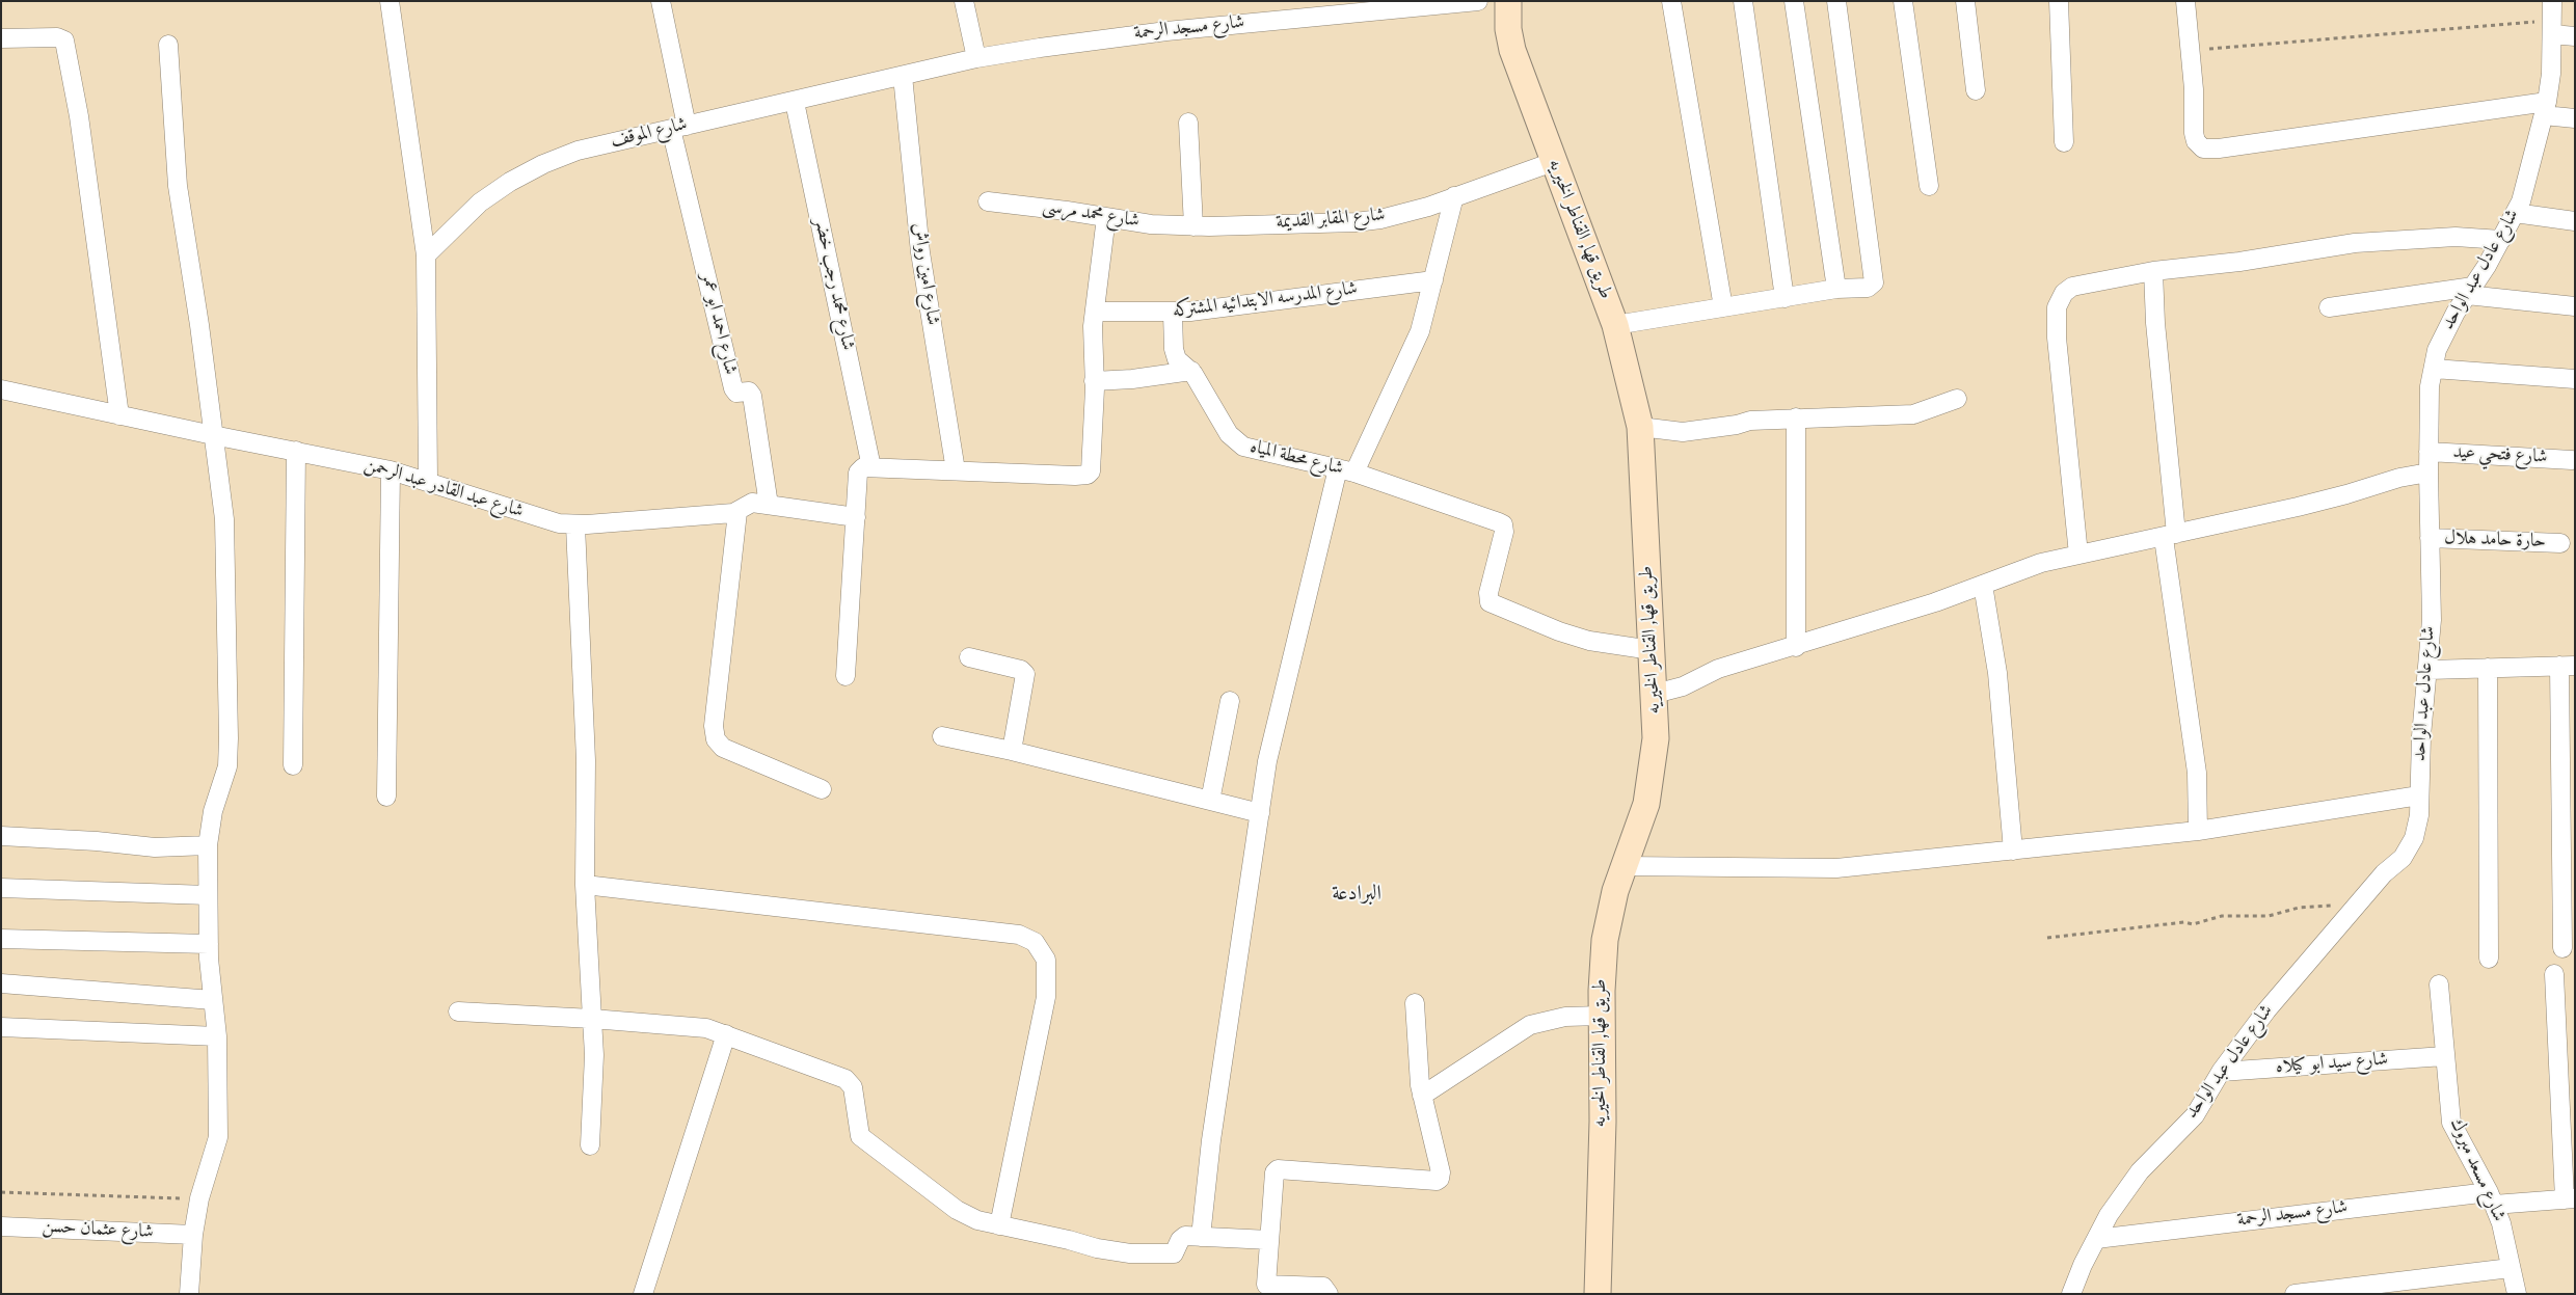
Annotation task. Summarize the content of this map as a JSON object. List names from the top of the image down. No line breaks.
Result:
{"streets":{"street":["شارع مسجد الرحمة","شارع الموقف","شارع محمد مرسى","شارع المقابر القديمة","طريق قها, القناطر الخيريه","شارع عادل عبد الواحد","شارع امين رواش","شارع محمد رجب خضر","شارع المدرسه الابتدائيه المشتركه","شارع احمد ابو عمر","شارع فتحي عيد","شارع محطة المياه","شارع عبد القادر عبد الرحمن","حارة حامد هلال","شارع سيد ابو كيلاه","شارع مسعد مبروك","شارع عثمان حسن"]},"crossings":[["شارع مسجد الرحمة","شارع الموقف"],["شارع مسجد الرحمة","شارع عادل عبد الواحد"],["شارع مسجد الرحمة","شارع امين رواش"],["شارع مسجد الرحمة","شارع مسعد مبروك"],["شارع الموقف","شارع امين رواش"],["شارع الموقف","شارع محمد رجب خضر"],["شارع الموقف","شارع احمد ابو عمر"],["شارع محمد مرسى","شارع المقابر القديمة"],["شارع المقابر القديمة","طريق قها, القناطر الخيريه"],["طريق قها, القناطر الخيريه","شارع محطة المياه"],["شارع عادل عبد الواحد","شارع فتحي عيد"],["شارع عادل عبد الواحد","حارة حامد هلال"],["شارع عادل عبد الواحد","شارع سيد ابو كيلاه"],["شارع المدرسه الابتدائيه المشتركه","شارع محطة المياه"],["شارع احمد ابو عمر","شارع عبد القادر عبد الرحمن"],["شارع سيد ابو كيلاه","شارع مسعد مبروك"]],"districts":["البرادعة"]}
